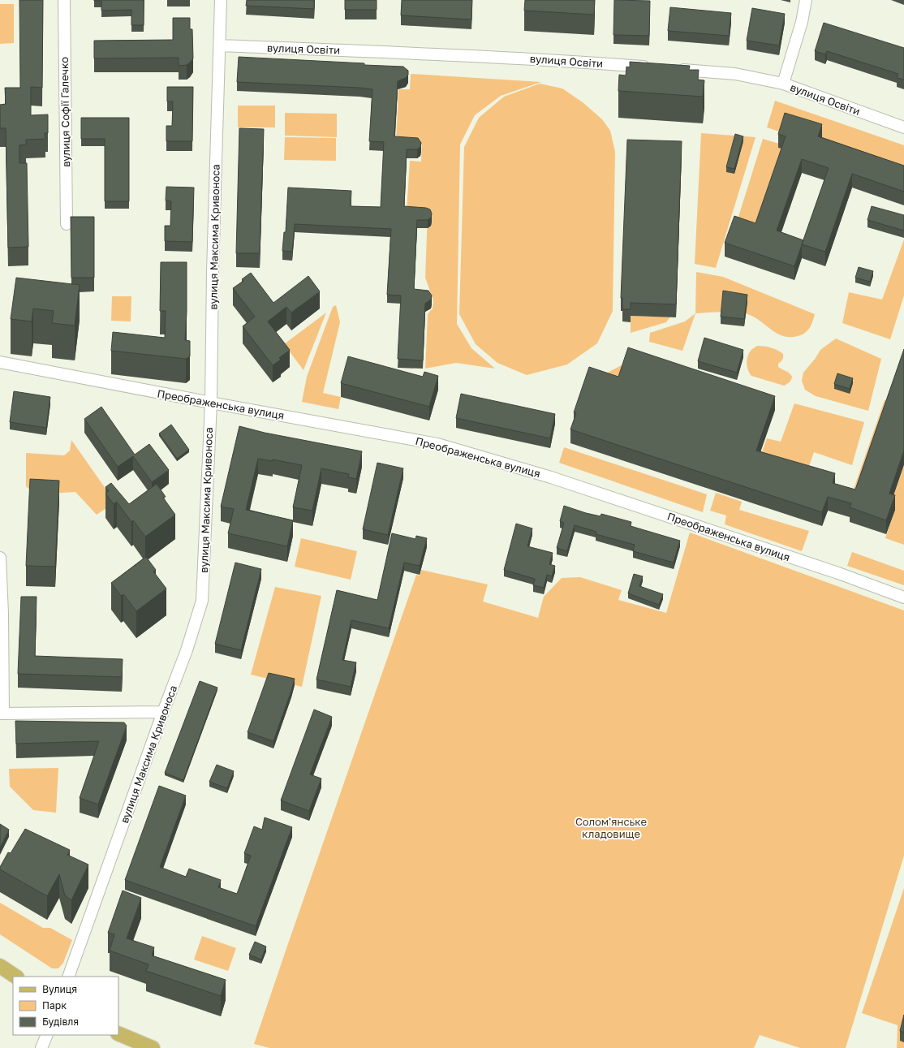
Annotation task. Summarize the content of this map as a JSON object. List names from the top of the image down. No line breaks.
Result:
{"streets":{"street":["вулиця Освіти","вулиця Софії Галечко","вулиця Максима Кривоноса","Преображенська вулиця"]},"crossings":[["вулиця Освіти","вулиця Максима Кривоноса"],["вулиця Максима Кривоноса","Преображенська вулиця"]],"parks":["Солом'янське кладовище"],"legend":["Вулиця","Парк","Будівля"]}
